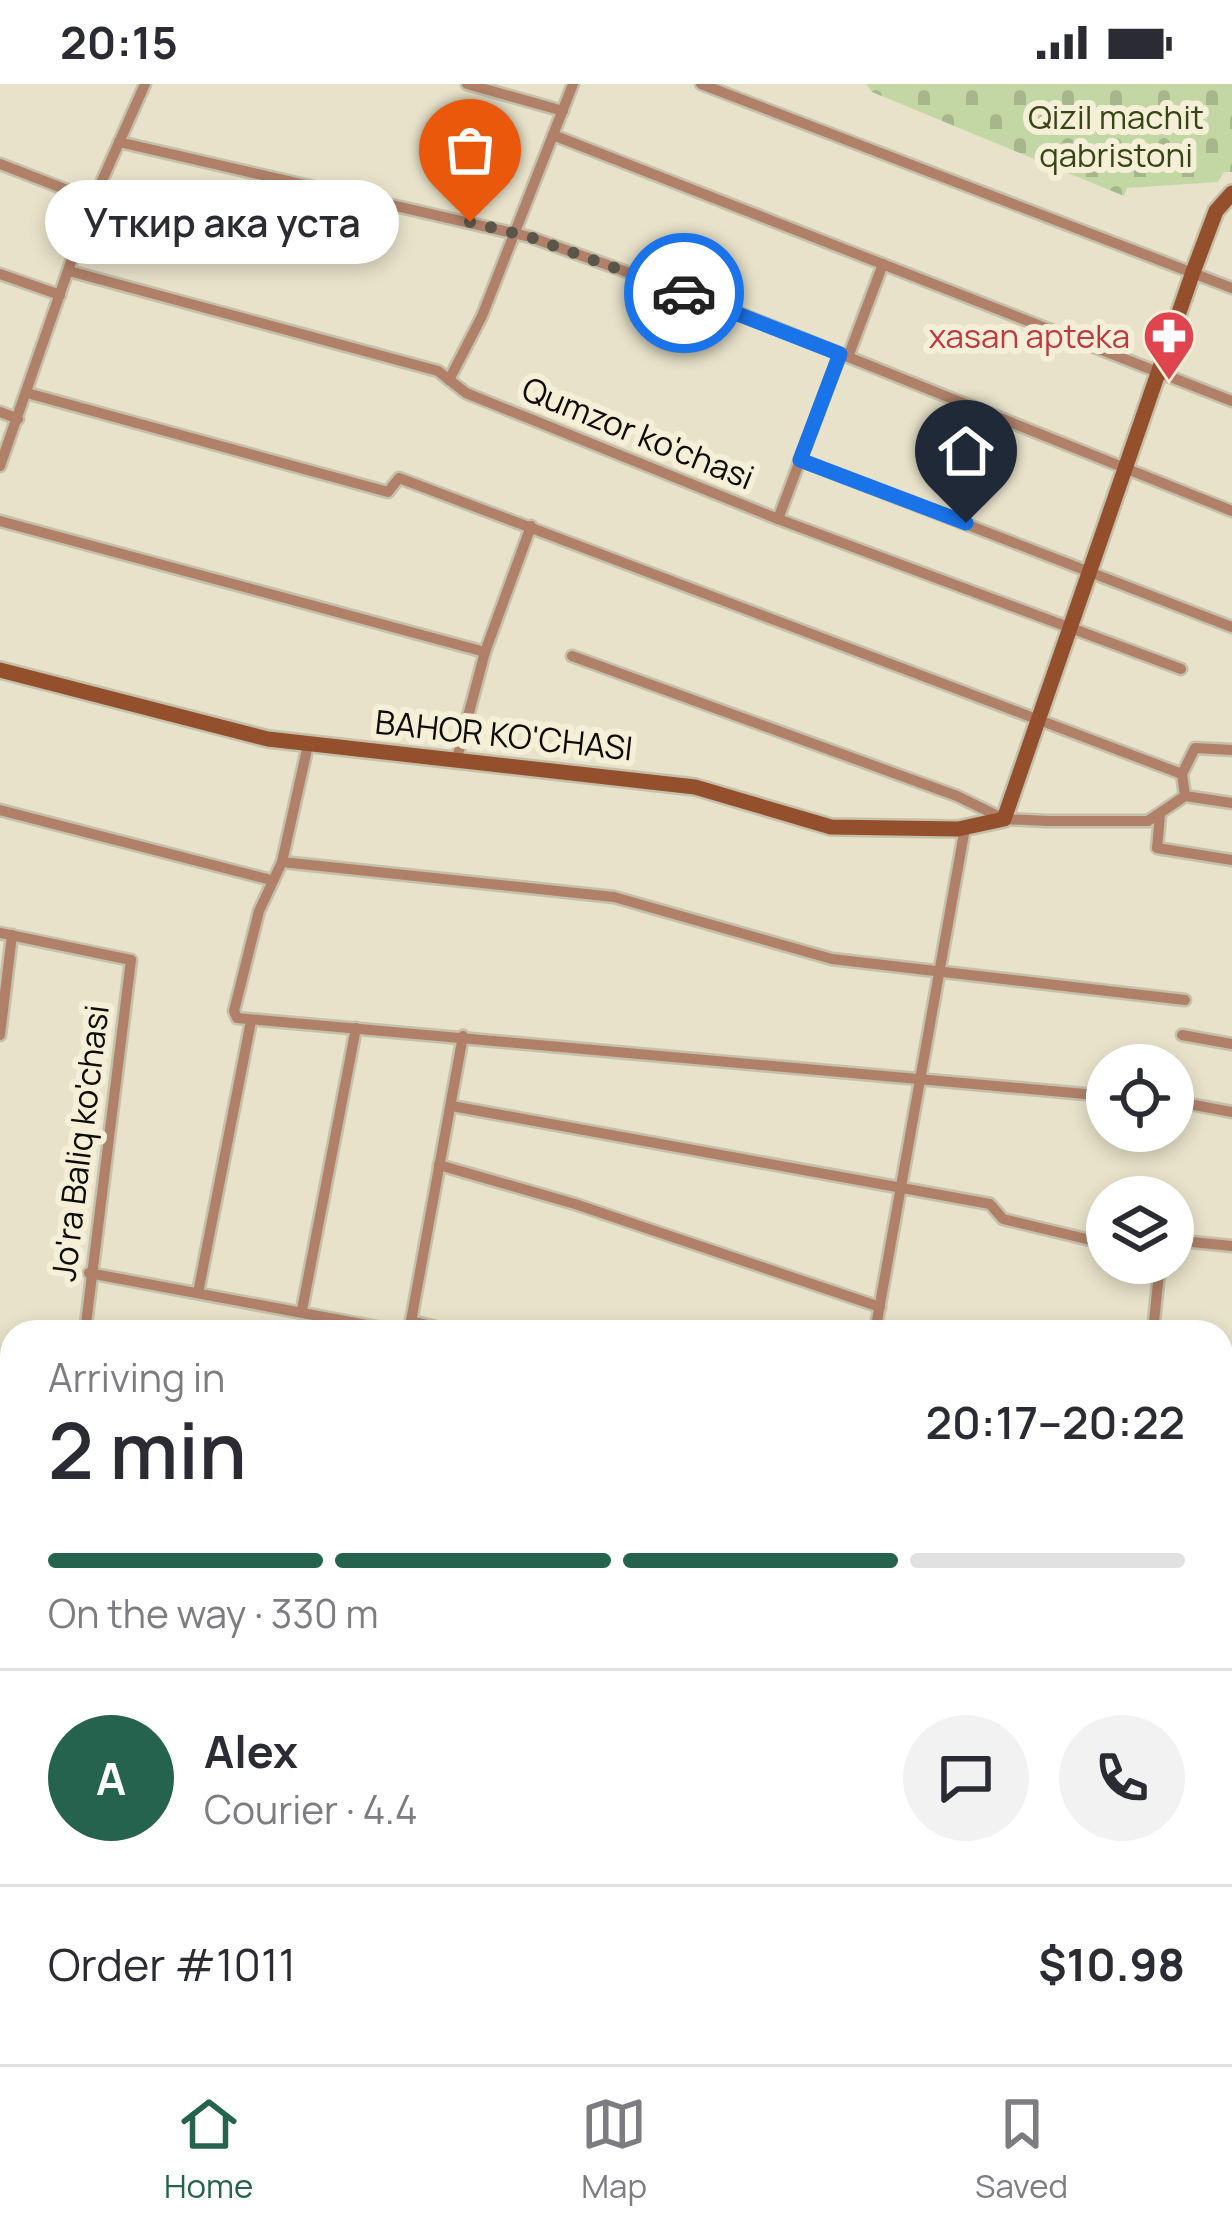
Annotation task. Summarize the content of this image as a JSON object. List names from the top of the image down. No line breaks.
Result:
{"streets":{"street":["Qumzor ko'chasi","BAHOR KO'CHASI","Jo'ra Baliq ko'chasi"]},"parks":["Qizil machit qabristoni"],"places":{"other":["Уткир ака уста"],"pharmacy":["xasan apteka"]},"page":{"status":"20:15","bubble":"Уткир ака уста","heading":["2 min","Arriving in","20:17–20:22"],"panel":["Alex","Courier · 4.4","Order #1011","$10.98"],"bar":"On the way · 330 m","round":"A","tabs":["Home","Map","Saved"]}}
